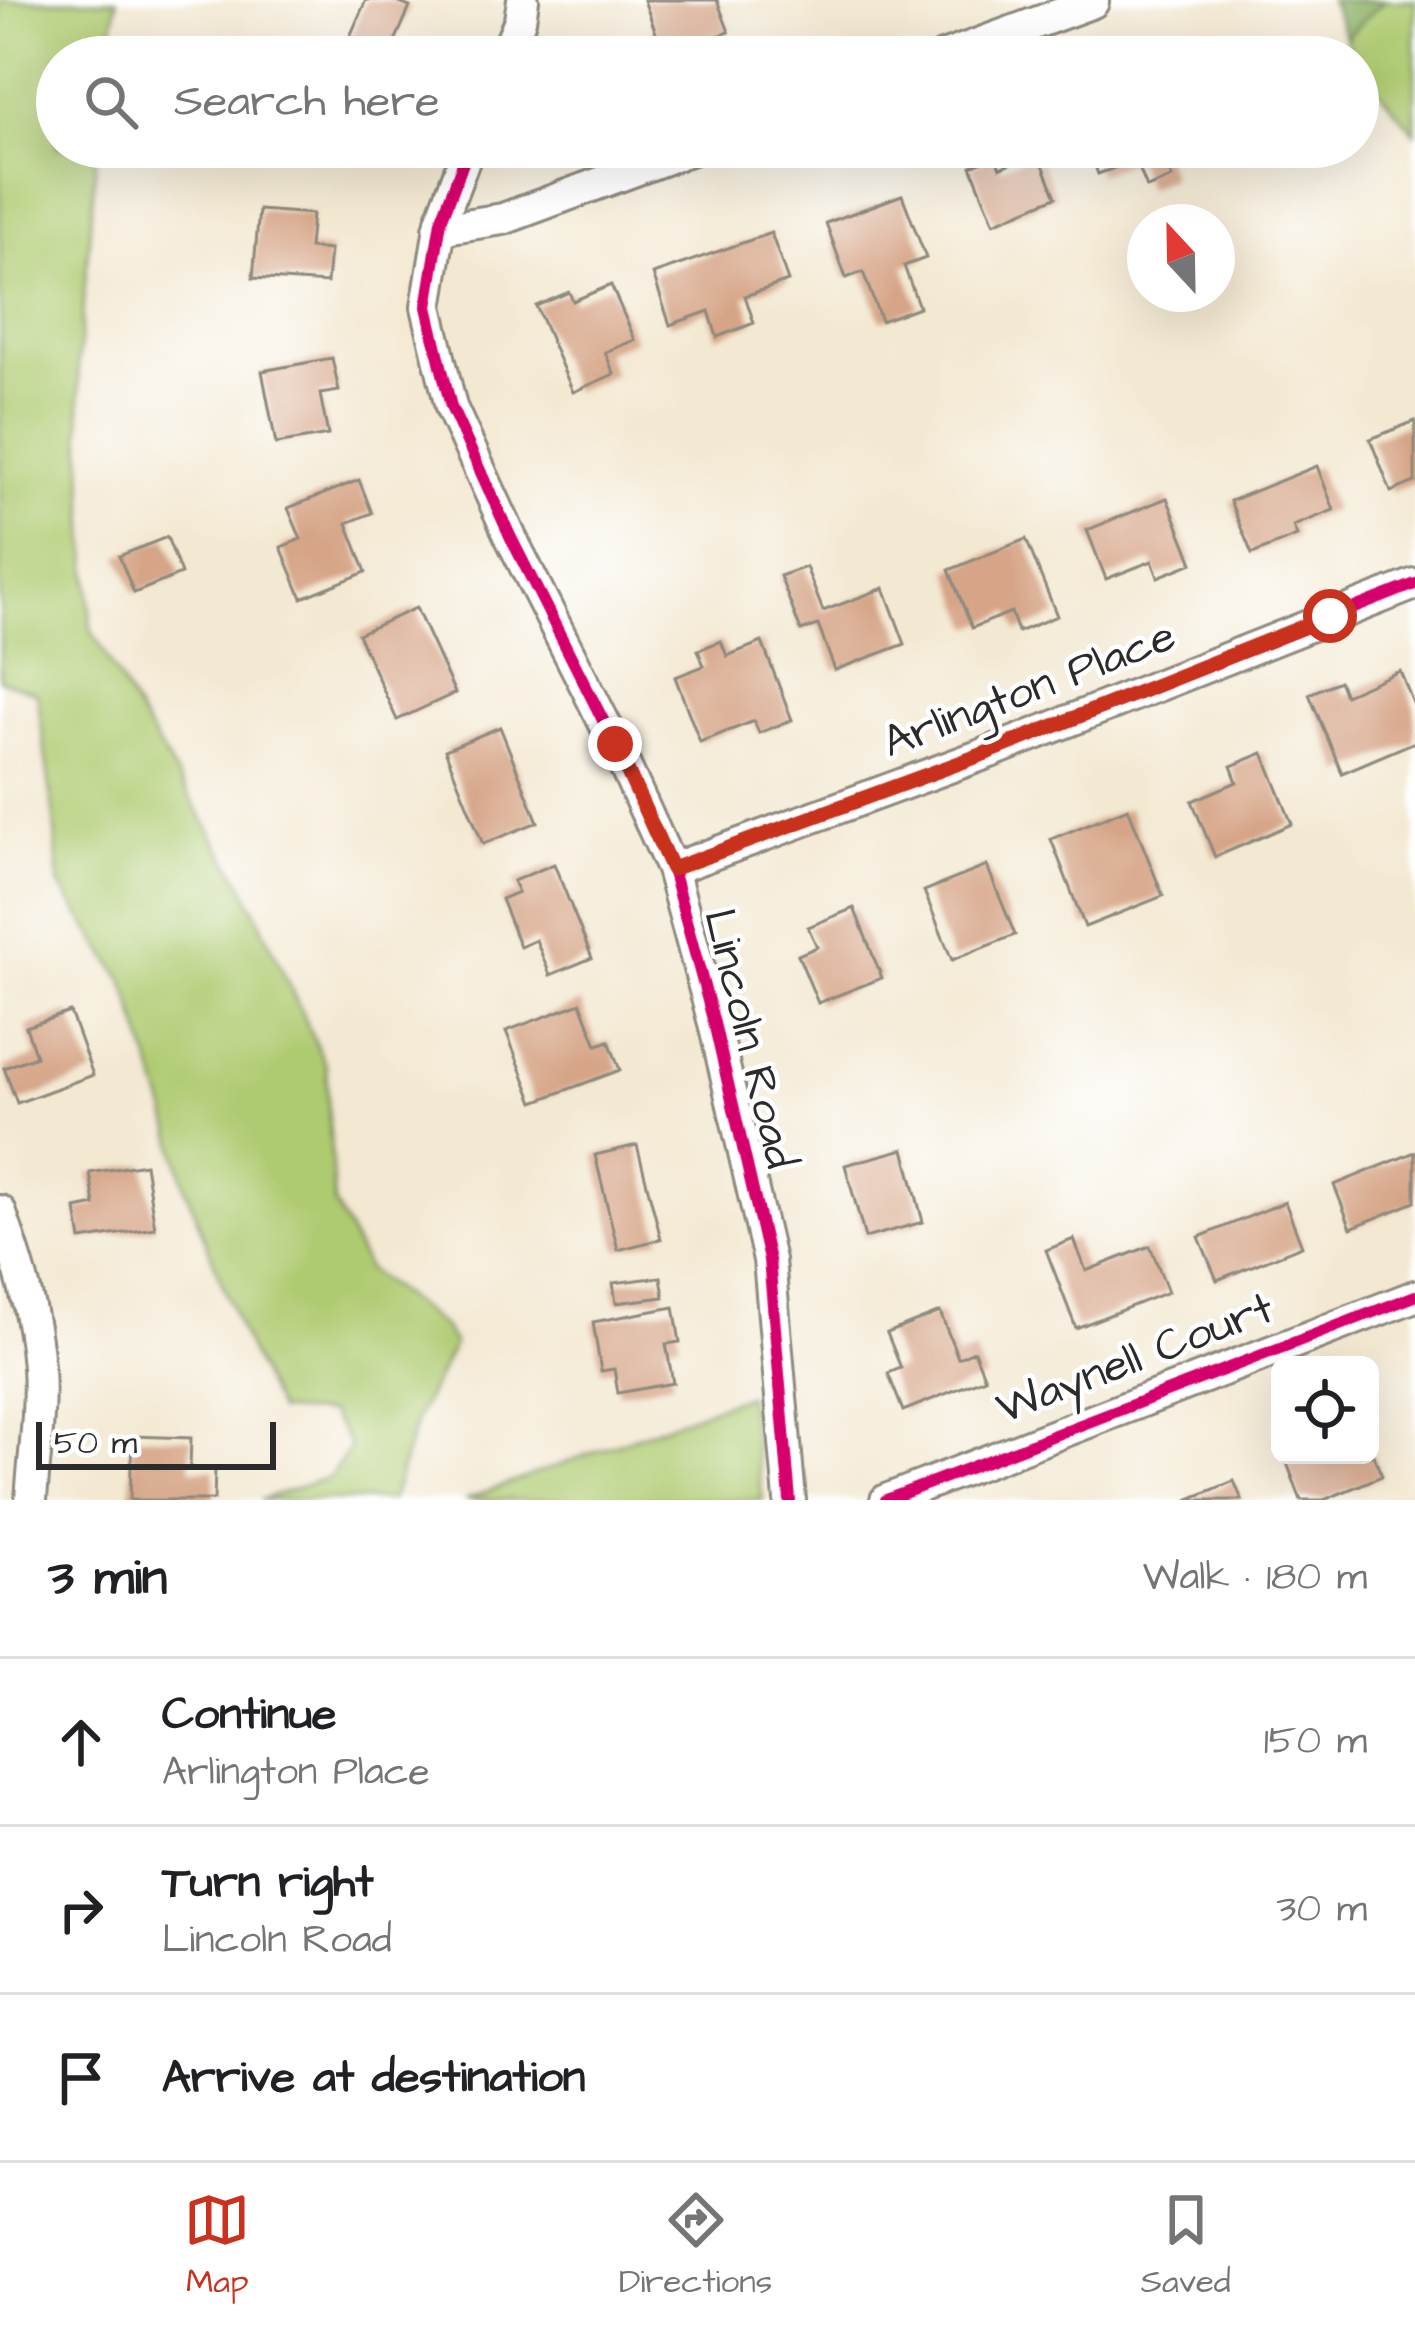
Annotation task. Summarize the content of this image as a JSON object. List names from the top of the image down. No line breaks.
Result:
{"streets":{"street":["Arlington Place","Lincoln Road","Waynell Court"]},"crossings":[["Arlington Place","Lincoln Road"]],"scale_bar":"50 m","north":"top","page":{"search":"Search here","scale":"50 m","heading":["3 min","Walk · 180 m"],"list":[["Continue","Arlington Place","150 m"],["Turn right","Lincoln Road","30 m"],"Arrive at destination"],"nav":["Map","Directions","Saved"]}}
